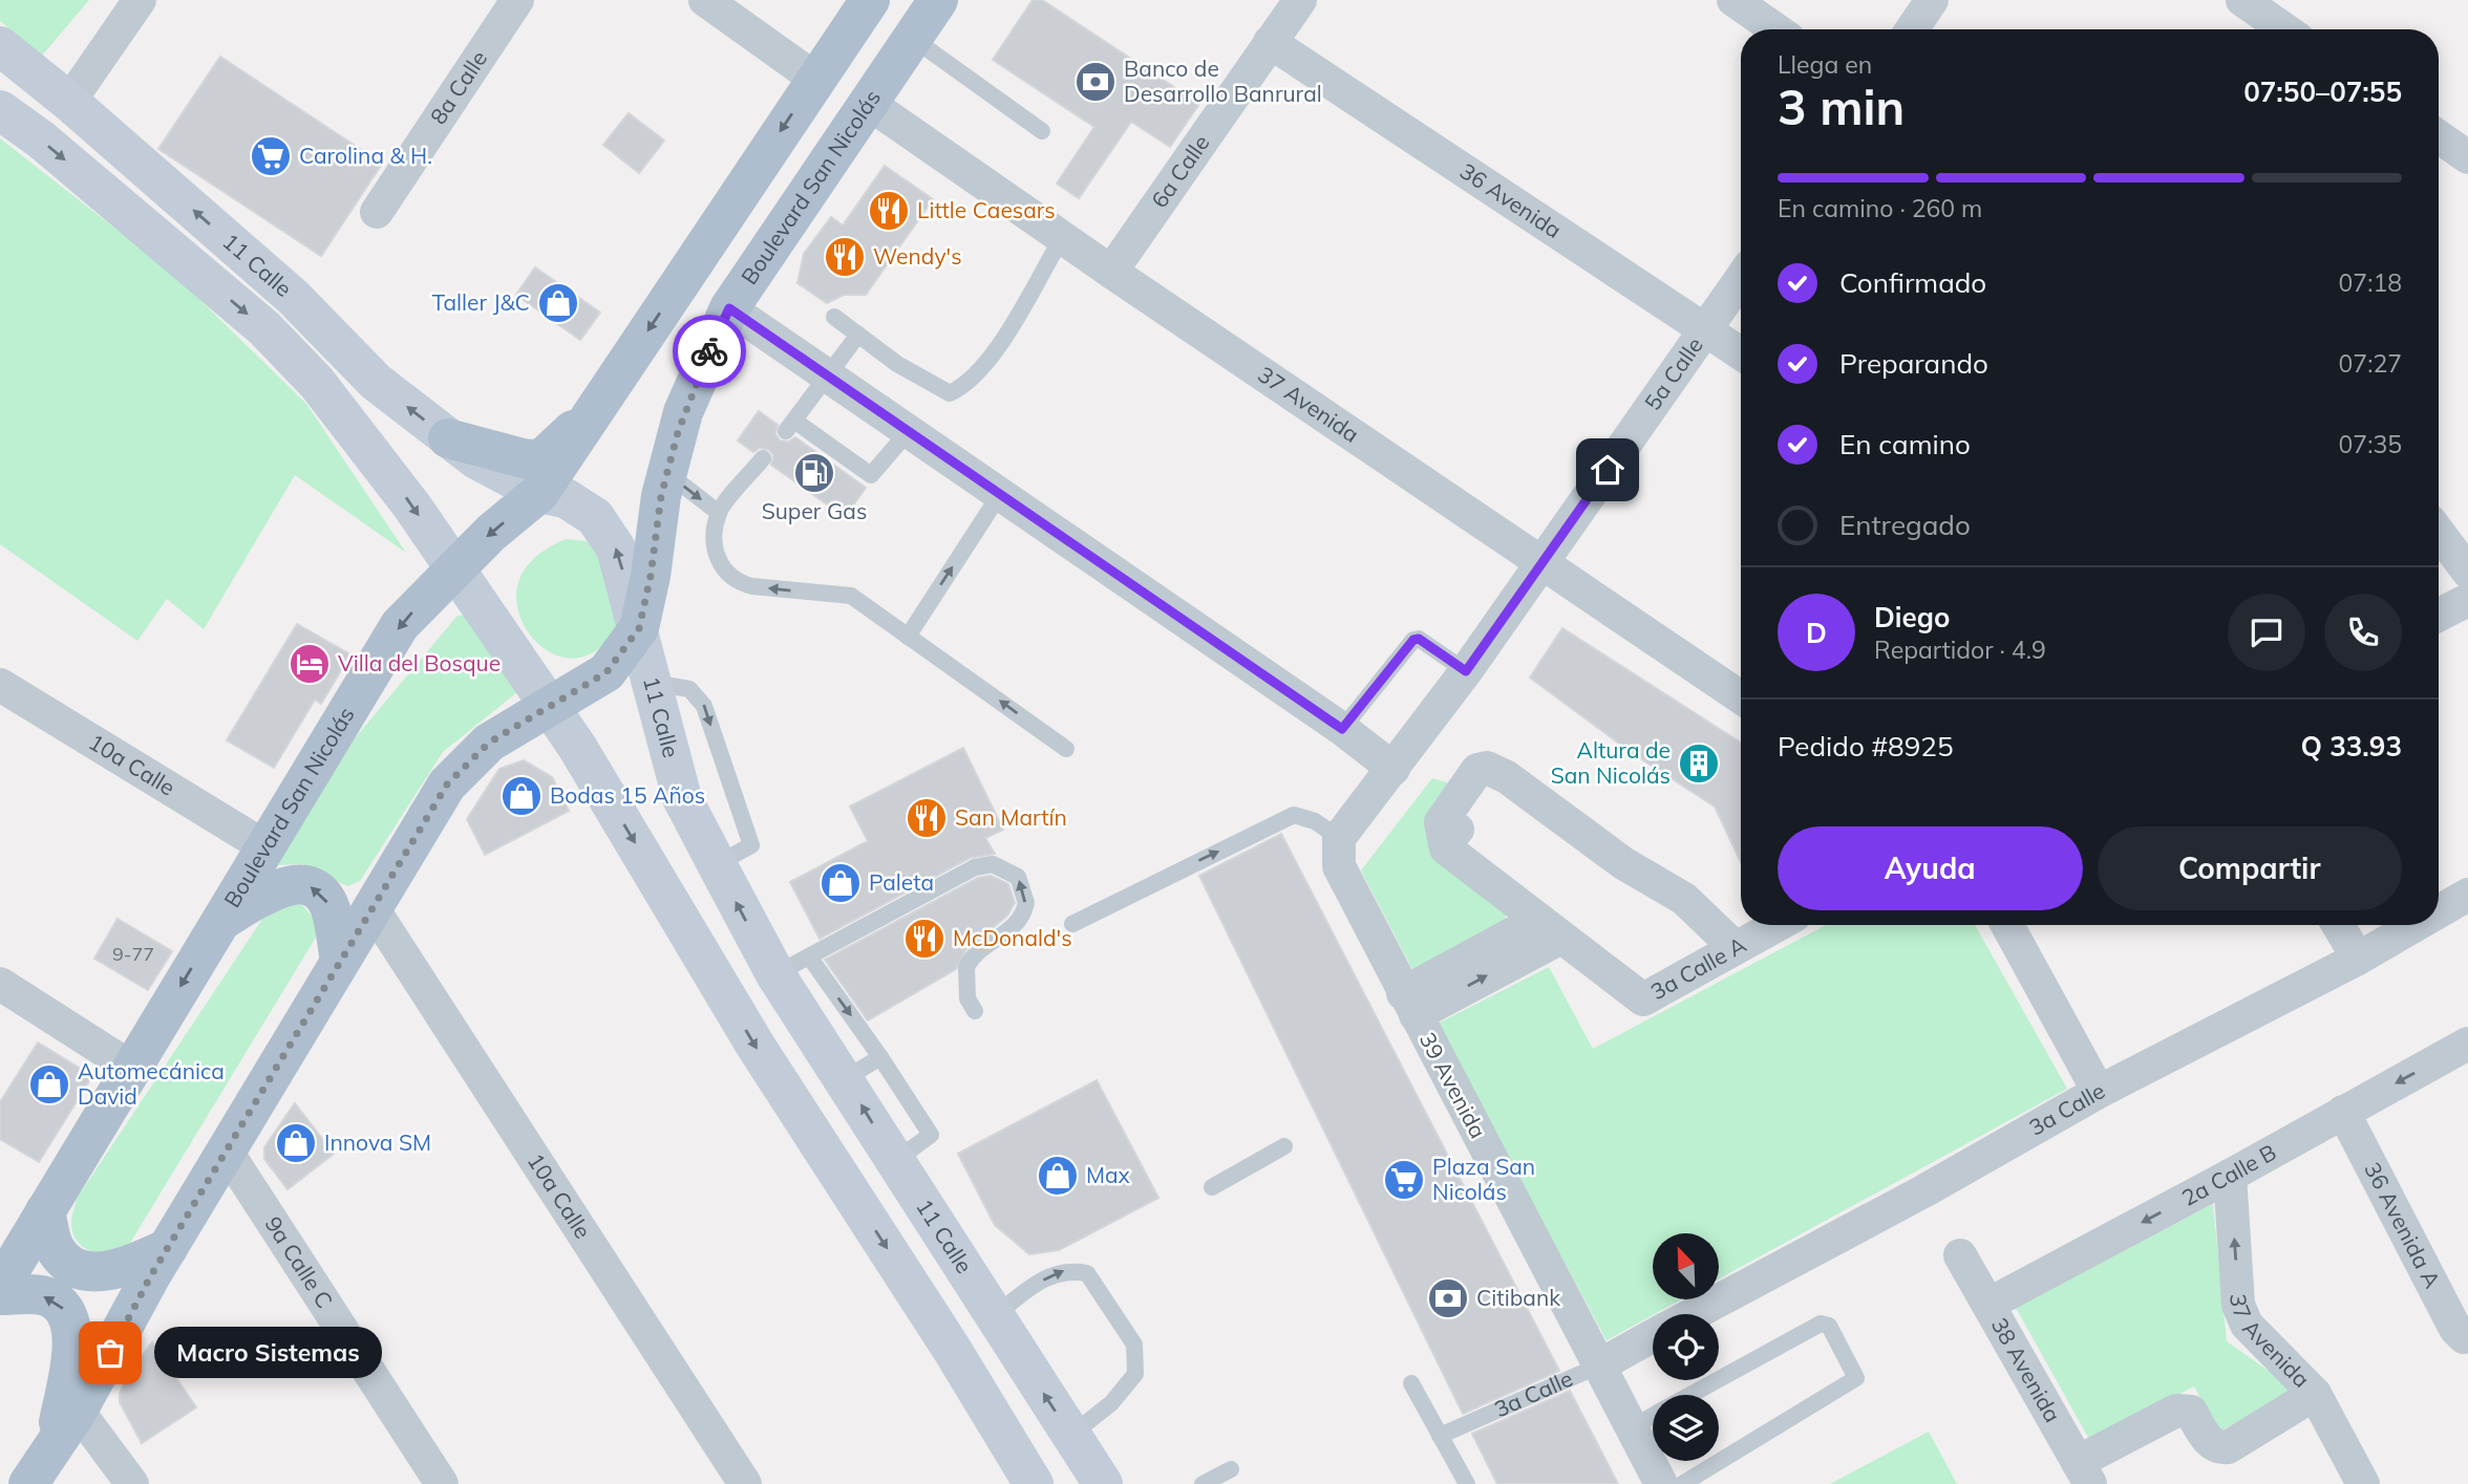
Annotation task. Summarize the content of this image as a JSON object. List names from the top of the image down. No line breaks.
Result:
{"streets":{"main road":["Boulevard San Nicolás","11 Calle"],"street":["8a Calle","6a Calle","36 Avenida","5a Calle","37 Avenida","10a Calle","3a Calle A","39 Avenida","3a Calle","2a Calle B","36 Avenida A","9a Calle C","38 Avenida"]},"crossings":[["6a Calle","36 Avenida"],["6a Calle","37 Avenida"],["Boulevard San Nicolás","11 Calle"],["Boulevard San Nicolás","37 Avenida"],["Boulevard San Nicolás","10a Calle"],["Boulevard San Nicolás","9a Calle C"],["36 Avenida","5a Calle"],["5a Calle","37 Avenida"],["5a Calle","39 Avenida"],["37 Avenida","2a Calle B"],["39 Avenida","3a Calle"],["2a Calle B","36 Avenida A"],["2a Calle B","38 Avenida"]],"one_way":["2a Calle B"],"places":{"bank":["Banco de Desarrollo Banrural","Citibank"],"supermarket":["Carolina & H.","Plaza San Nicolás"],"restaurant":["Little Caesars","Wendy's","San Martín","McDonald's"],"shop":["Taller J&C","Bodas 15 Años","Paleta","Automecánica David","Innova SM","Max"],"fuel station":["Super Gas"],"hotel":["Villa del Bosque"],"building":["Altura de San Nicolás"],"other":["Macro Sistemas"]},"house_numbers":["9-77"],"north":"top left","page":{"heading":["3 min","Llega en","07:50–07:55"],"panel":["Diego","Repartidor · 4.9","Pedido #8925","Q 33.93"],"bar":"En camino · 260 m","list":[["Confirmado","07:18"],["Preparando","07:27"],["En camino","07:35"],"Entregado"],"round":"D","buttons":["Ayuda","Compartir"],"bubble":"Macro Sistemas"}}
